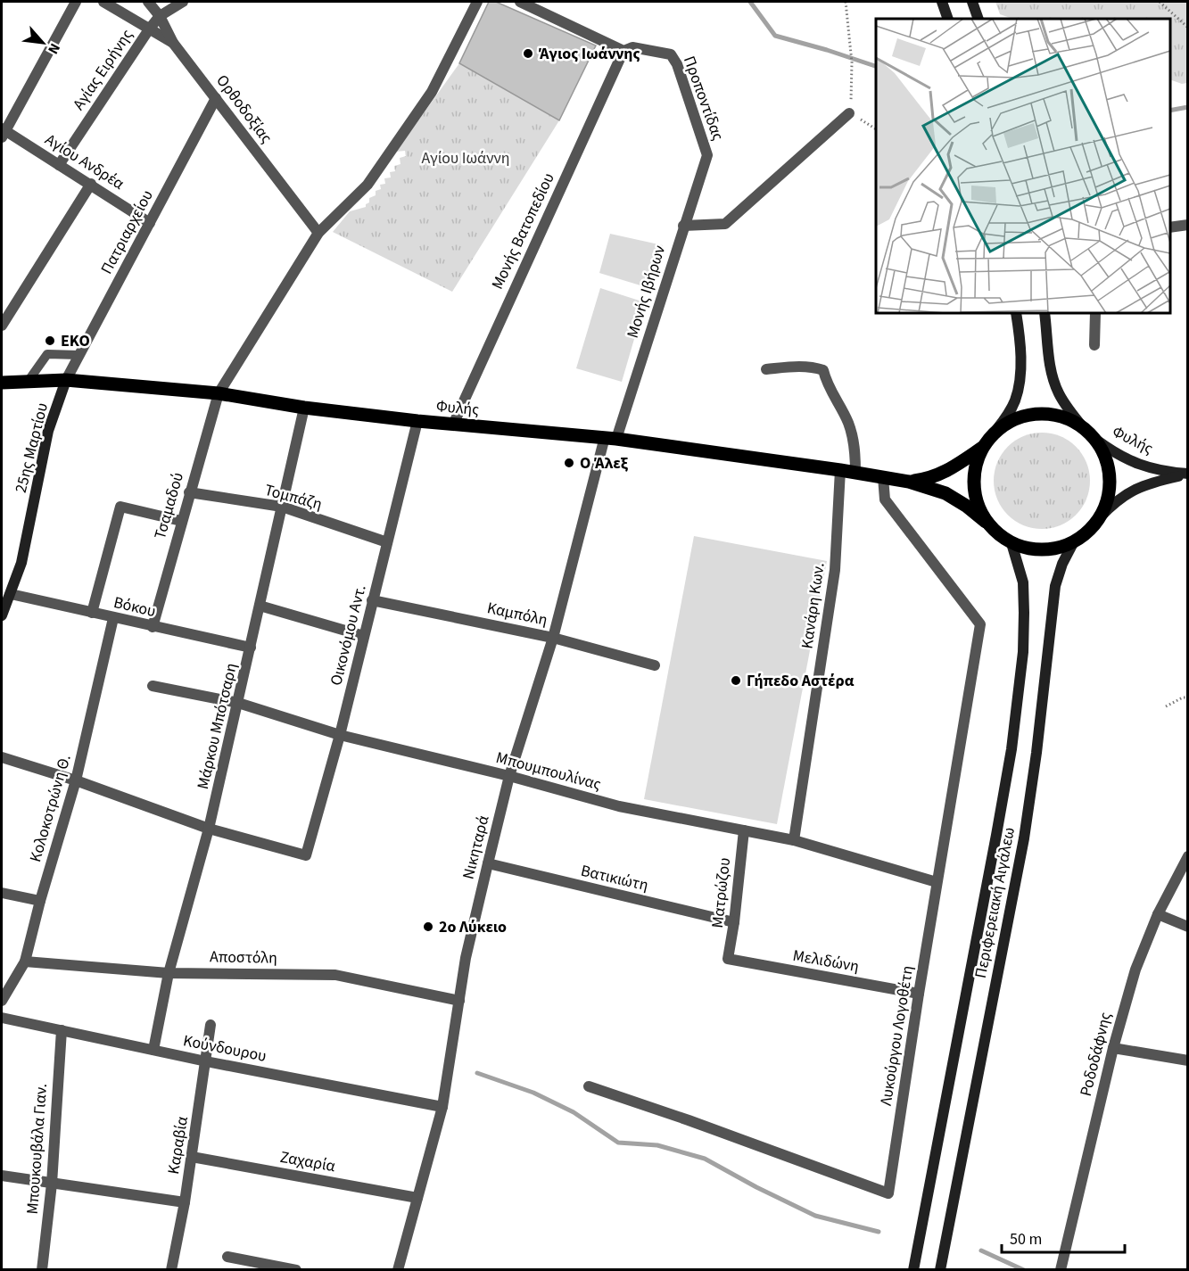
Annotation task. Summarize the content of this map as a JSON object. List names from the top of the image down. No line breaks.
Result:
{"streets":{"main road":["Φυλής","25ης Μαρτίου","Περιφερειακή Αιγάλεω"],"street":["Αγίας Ειρήνης","Προποντίδας","Ορθοδοξίας","Αγίου Ανδρέα","Μονής Βατοπεδίου","Πατριαρχείου","Μονής Ιβήρων","Τομπάζη","Τσαμαδού","Κανάρη Κων.","Βόκου","Καμπόλη","Οικονόμου Αντ.","Μάρκου Μπότσαρη","Μπουμπουλίνας","Κολοκοτρώνη Θ.","Νικηταρά","Βατικιώτη","Ματρώζου","Αποστόλη","Μελιδώνη","Λυκούργου Λογοθέτη","Κούνδουρου","Ροδοδάφνης","Καραβία","Μπουκουβάλα Γιαν.","Ζαχαρία"]},"crossings":[["Αγίας Ειρήνης","Ορθοδοξίας"],["Αγίας Ειρήνης","Αγίου Ανδρέα"],["Προποντίδας","Μονής Βατοπεδίου"],["Προποντίδας","Μονής Ιβήρων"],["Ορθοδοξίας","Πατριαρχείου"],["Αγίου Ανδρέα","Πατριαρχείου"],["Μονής Βατοπεδίου","Φυλής"],["Πατριαρχείου","Φυλής"],["Πατριαρχείου","25ης Μαρτίου"],["Μονής Ιβήρων","Φυλής"],["Μονής Ιβήρων","Νικηταρά"],["Φυλής","25ης Μαρτίου"],["Φυλής","Τσαμαδού"],["Φυλής","Κανάρη Κων."],["Φυλής","Οικονόμου Αντ."],["Φυλής","Μάρκου Μπότσαρη"],["Φυλής","Νικηταρά"],["Φυλής","Περιφερειακή Αιγάλεω"],["Φυλής","Λυκούργου Λογοθέτη"],["25ης Μαρτίου","Βόκου"],["Τομπάζη","Τσαμαδού"],["Τομπάζη","Οικονόμου Αντ."],["Τομπάζη","Μάρκου Μπότσαρη"],["Τσαμαδού","Βόκου"],["Κανάρη Κων.","Μπουμπουλίνας"],["Βόκου","Μάρκου Μπότσαρη"],["Βόκου","Κολοκοτρώνη Θ."],["Καμπόλη","Οικονόμου Αντ."],["Καμπόλη","Νικηταρά"],["Οικονόμου Αντ.","Μάρκου Μπότσαρη"],["Οικονόμου Αντ.","Μπουμπουλίνας"],["Μάρκου Μπότσαρη","Μπουμπουλίνας"],["Μάρκου Μπότσαρη","Αποστόλη"],["Μάρκου Μπότσαρη","Κούνδουρου"],["Μπουμπουλίνας","Νικηταρά"],["Μπουμπουλίνας","Ματρώζου"],["Μπουμπουλίνας","Λυκούργου Λογοθέτη"],["Κολοκοτρώνη Θ.","Αποστόλη"],["Νικηταρά","Βατικιώτη"],["Νικηταρά","Αποστόλη"],["Νικηταρά","Κούνδουρου"],["Νικηταρά","Ζαχαρία"],["Βατικιώτη","Ματρώζου"],["Ματρώζου","Μελιδώνη"],["Μελιδώνη","Λυκούργου Λογοθέτη"],["Κούνδουρου","Καραβία"],["Κούνδουρου","Μπουκουβάλα Γιαν."],["Καραβία","Ζαχαρία"]],"parks":["Αγίου Ιωάννη"],"places":["Άγιος Ιωάννης","EKO","Ο Άλεξ","Γήπεδο Αστέρα","2ο Λύκειο"],"scale_bar":"50 m","north":"bottom right"}
